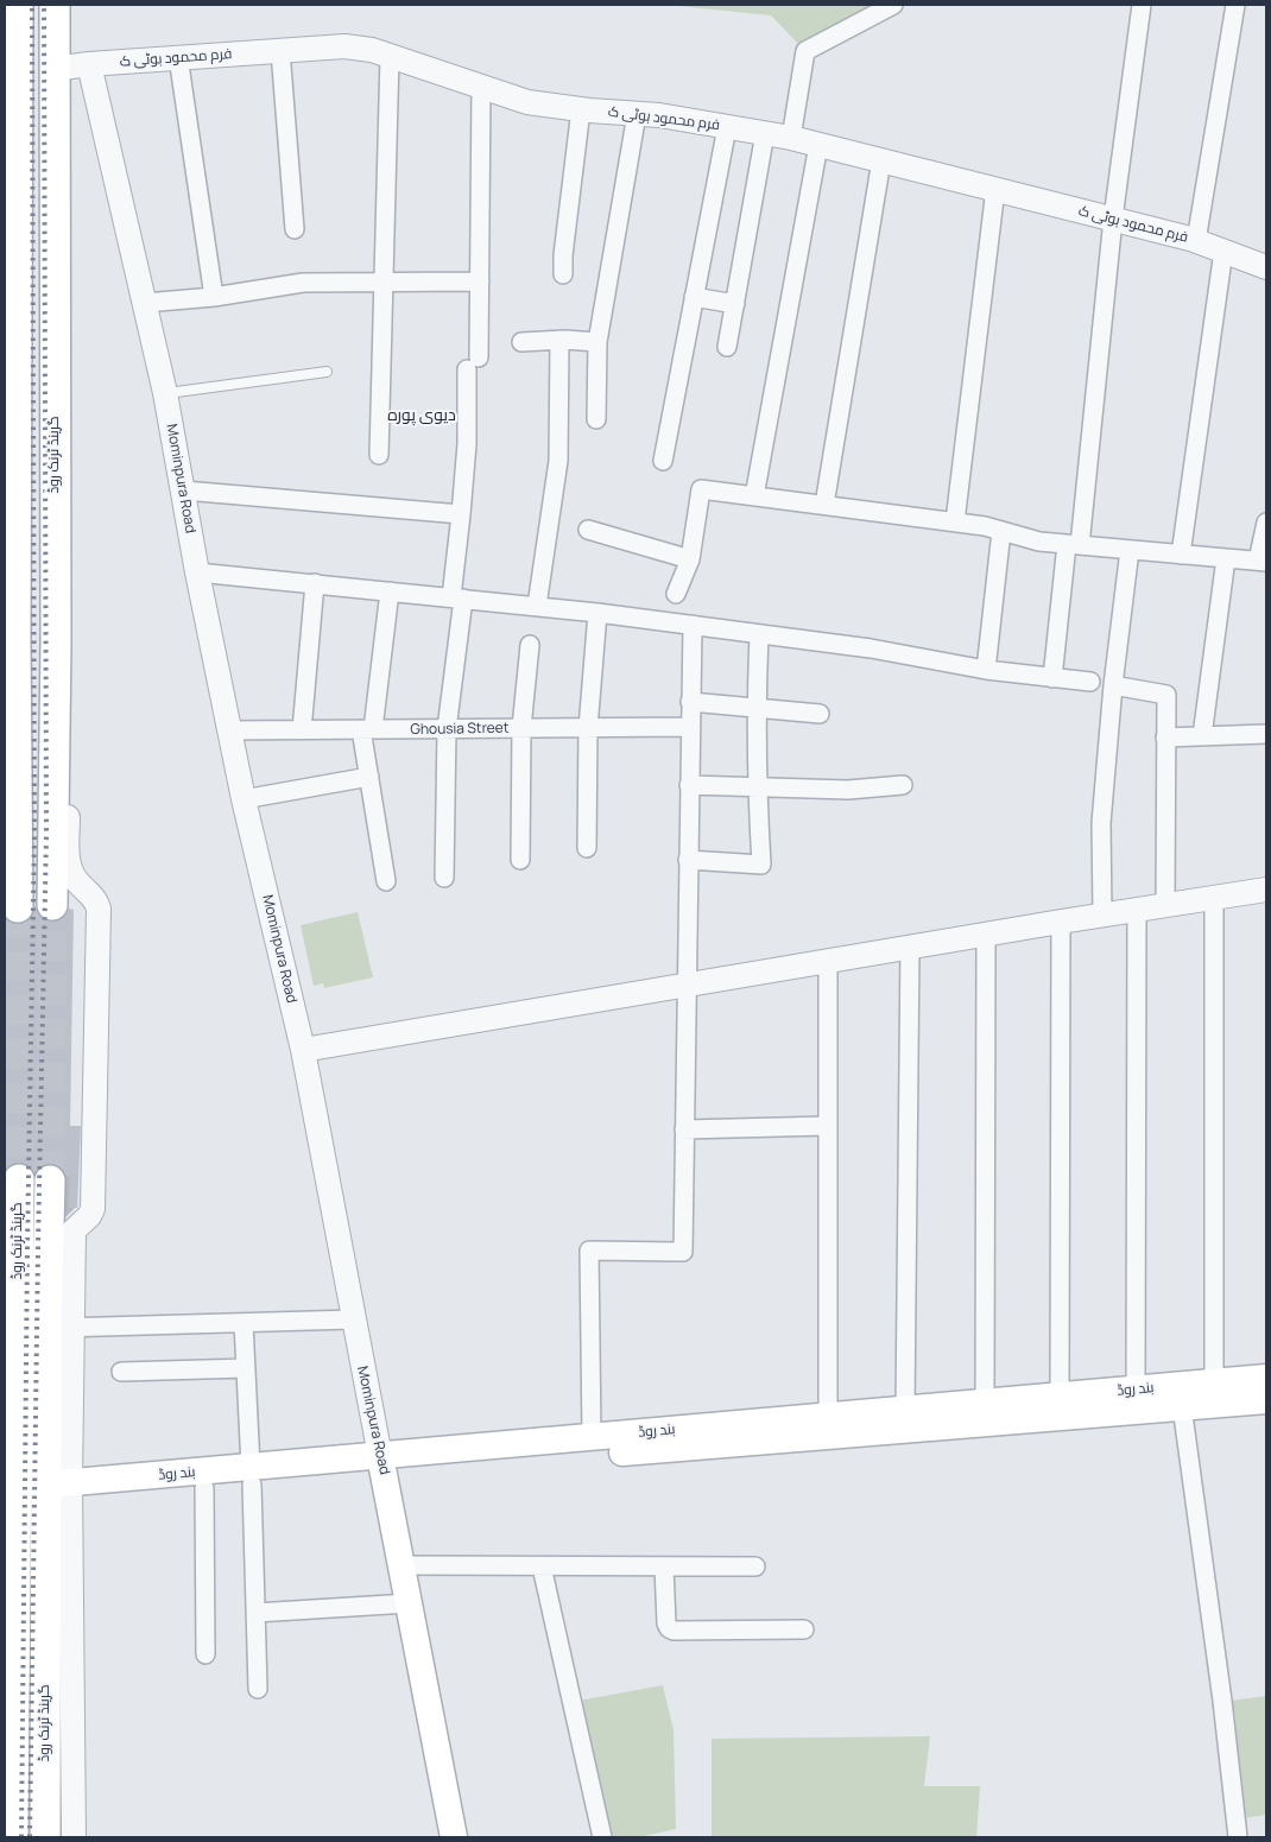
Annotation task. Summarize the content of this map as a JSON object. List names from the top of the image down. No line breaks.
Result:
{"streets":{"main road":["گرینڈ ٹرنک روڈ","Mominpura Road","بند روڈ"],"street":["فرم محمود بوٹی ک","Ghousia Street"]},"crossings":[["فرم محمود بوٹی ک","گرینڈ ٹرنک روڈ"],["فرم محمود بوٹی ک","Mominpura Road"],["گرینڈ ٹرنک روڈ","Mominpura Road"],["گرینڈ ٹرنک روڈ","بند روڈ"],["Mominpura Road","Ghousia Street"],["Mominpura Road","بند روڈ"]],"districts":["دیوی پورہ"]}
